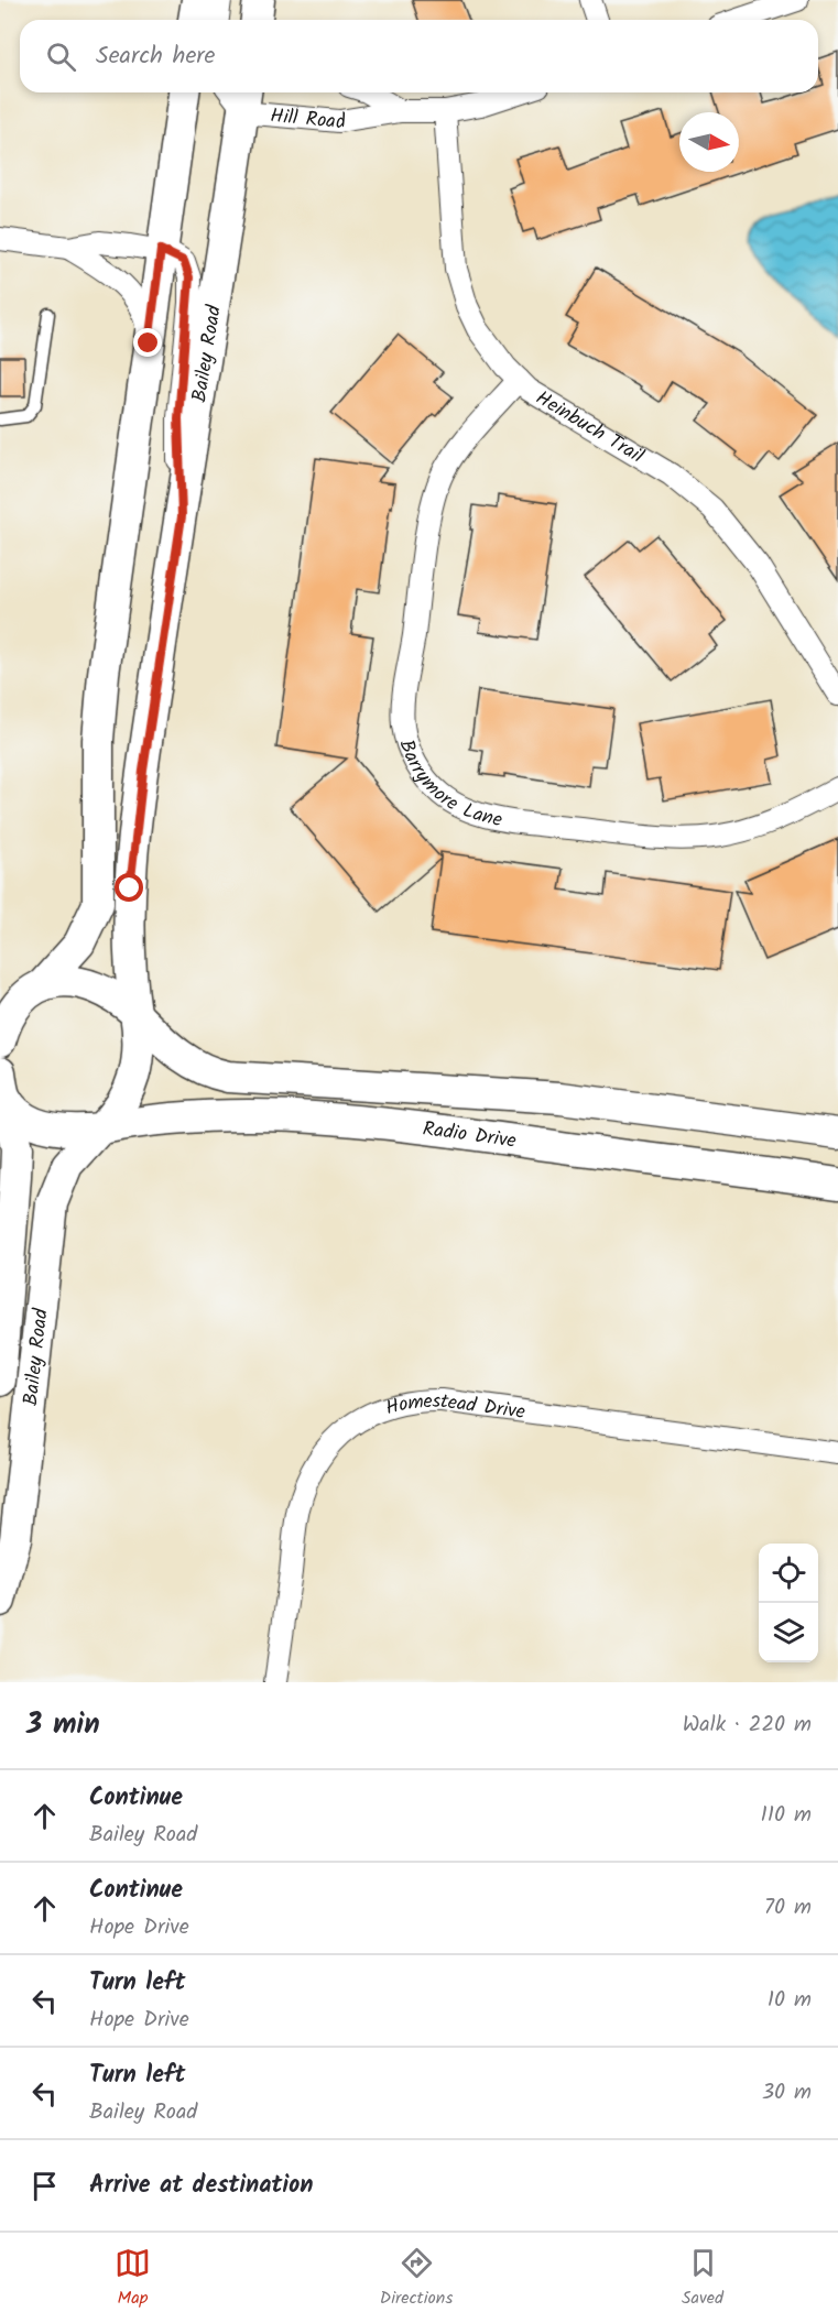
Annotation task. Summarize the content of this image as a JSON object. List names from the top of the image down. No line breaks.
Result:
{"streets":{"main road":["Bailey Road","Radio Drive"],"street":["Hill Road","Heinbuch Trail","Barrymore Lane","Homestead Drive"]},"crossings":[["Hill Road","Bailey Road"],["Hill Road","Heinbuch Trail"],["Bailey Road","Radio Drive"],["Heinbuch Trail","Barrymore Lane"]],"north":"right","page":{"search":"Search here","heading":["3 min","Walk · 220 m"],"list":[["Continue","Bailey Road","110 m"],["Continue","Hope Drive","70 m"],["Turn left","Hope Drive","10 m"],["Turn left","Bailey Road","30 m"],"Arrive at destination"],"nav":["Map","Directions","Saved"]}}
